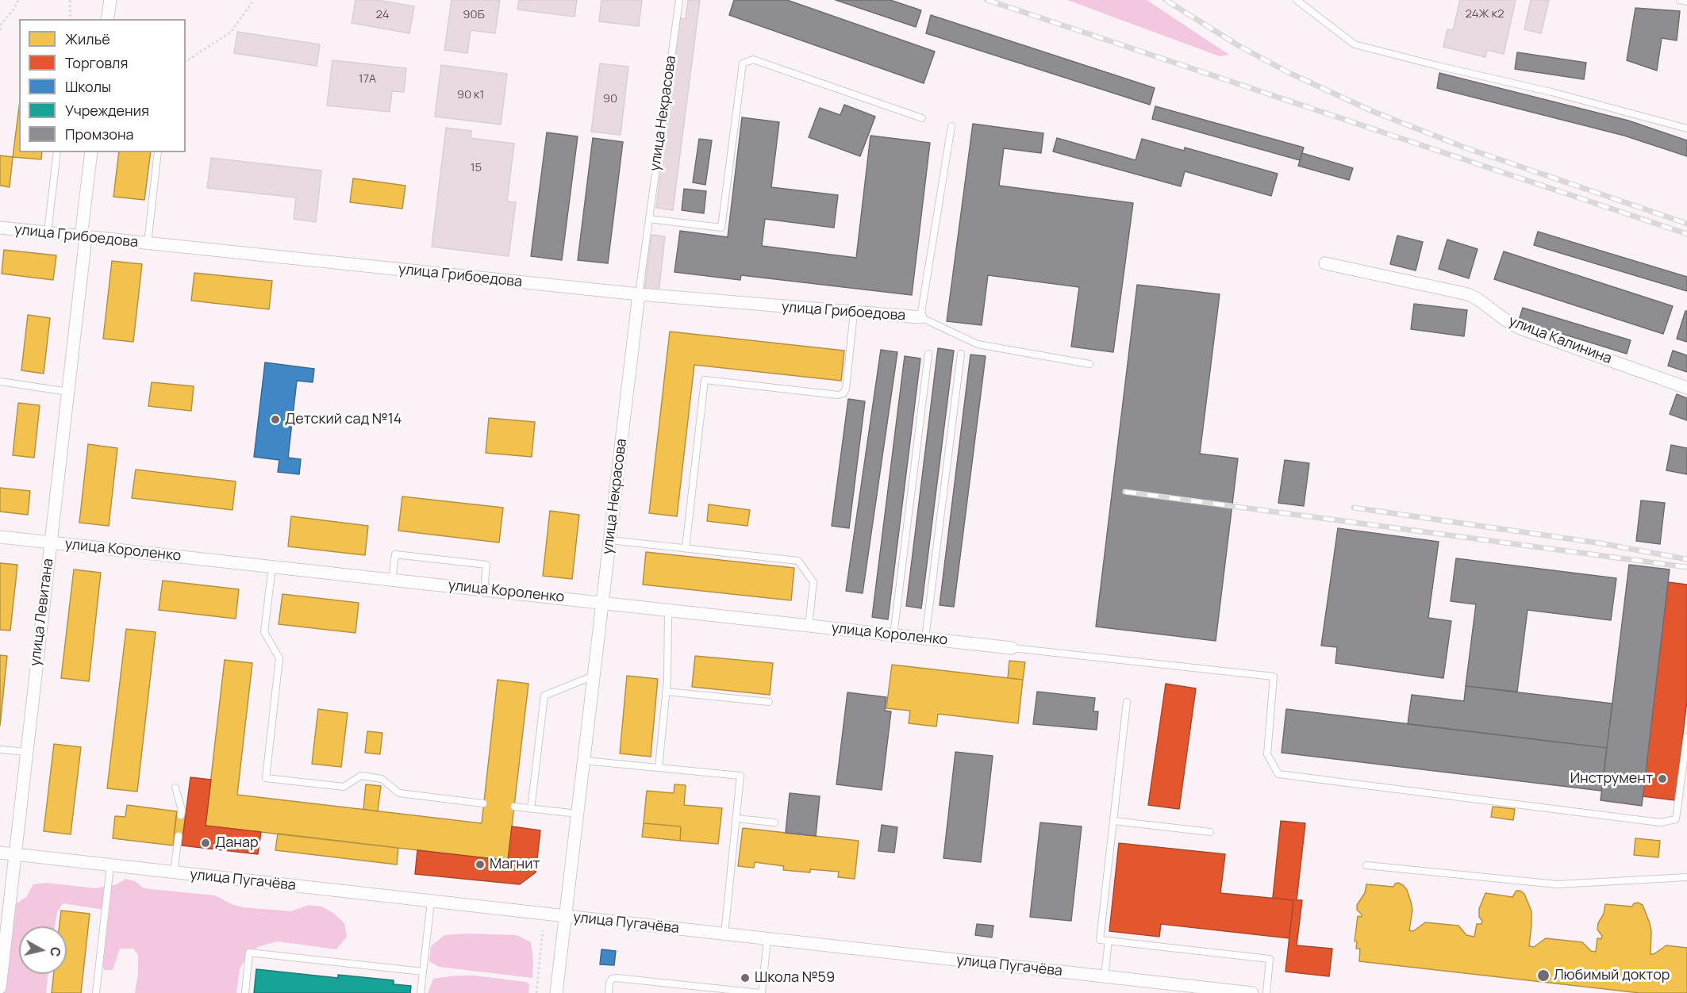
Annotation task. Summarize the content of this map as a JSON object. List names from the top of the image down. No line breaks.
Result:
{"streets":{"street":["улица Некрасова","улица Грибоедова","улица Калинина","улица Короленко","улица Левитана","улица Пугачёва"]},"crossings":[["улица Некрасова","улица Грибоедова"],["улица Некрасова","улица Короленко"],["улица Некрасова","улица Пугачёва"],["улица Грибоедова","улица Левитана"],["улица Короленко","улица Левитана"],["улица Левитана","улица Пугачёва"]],"places":["Детский сад №14","Инструмент","Данар","Магнит","Любимый доктор","Школа №59"],"house_numbers":["24Ж к2","24","90Б","17А","90 к1","90","15"],"legend":["Жильё","Торговля","Школы","Учреждения","Промзона"],"north":"right"}
